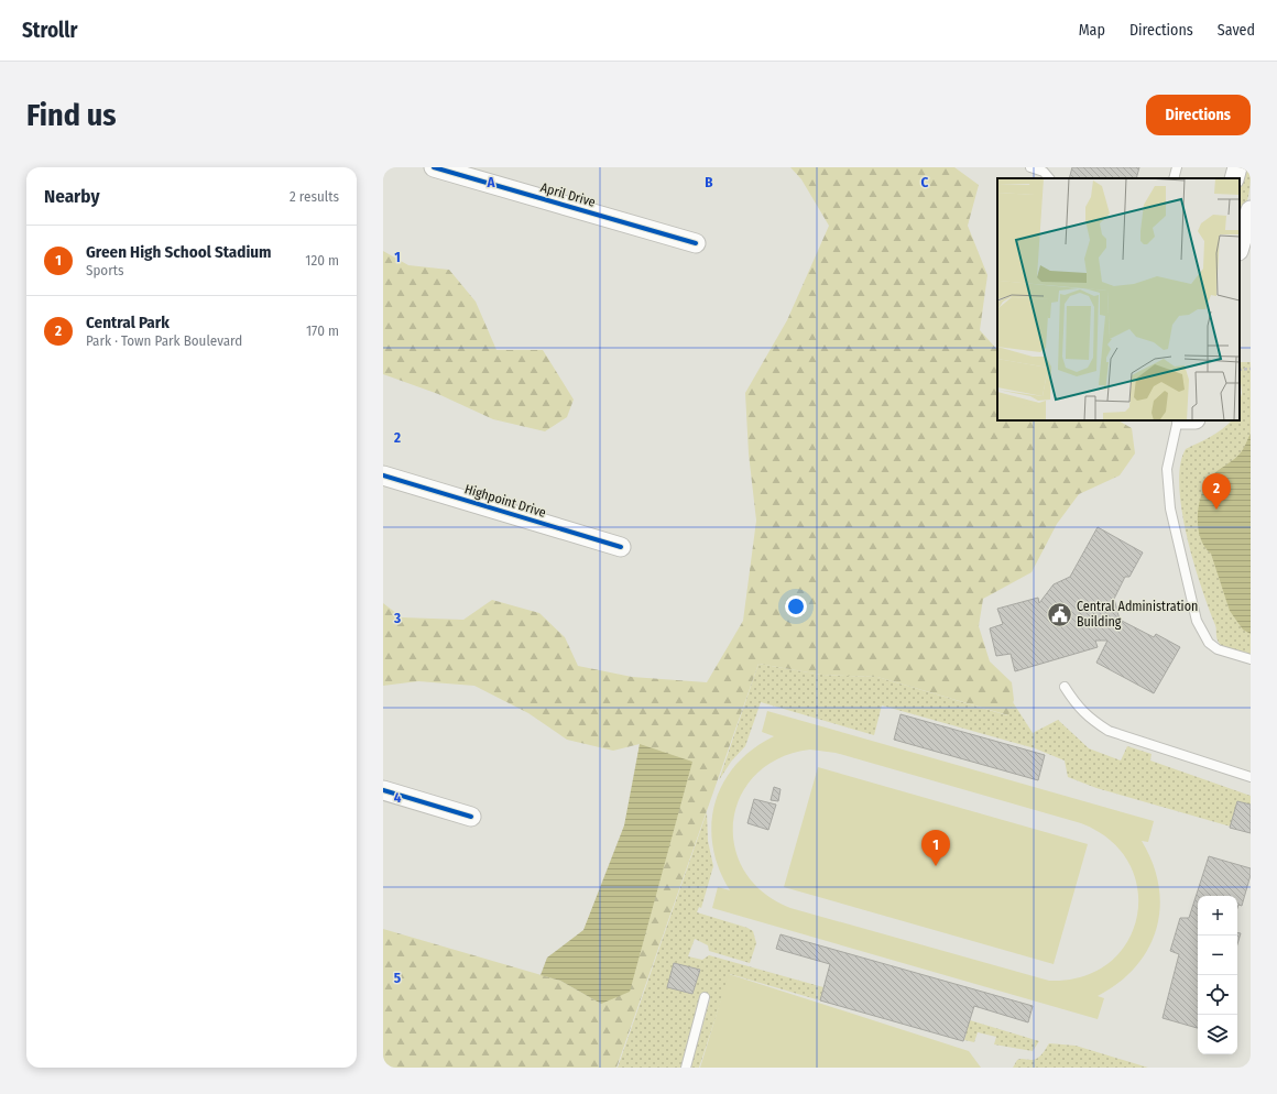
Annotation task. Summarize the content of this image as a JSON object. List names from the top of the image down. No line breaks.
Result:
{"streets":{"street":["April Drive","Highpoint Drive"]},"places":{"public building":["Central Administration Building"]},"page":{"header":"Strollr","nav":["Map","Directions","Saved"],"buttons":"Directions","title":"Find us","heading":["Nearby","2 results"],"list":[{"mark":"1","name":"Green High School Stadium","note":"Sports","value":"120 m"},{"mark":"2","name":"Central Park","note":"Park · Town Park Boulevard","value":"170 m"}],"pins":["2","1"],"map_buttons":["+","−"]},"grid":{"columns":["A","B","C"],"rows":["1","2","3","4","5"]}}
